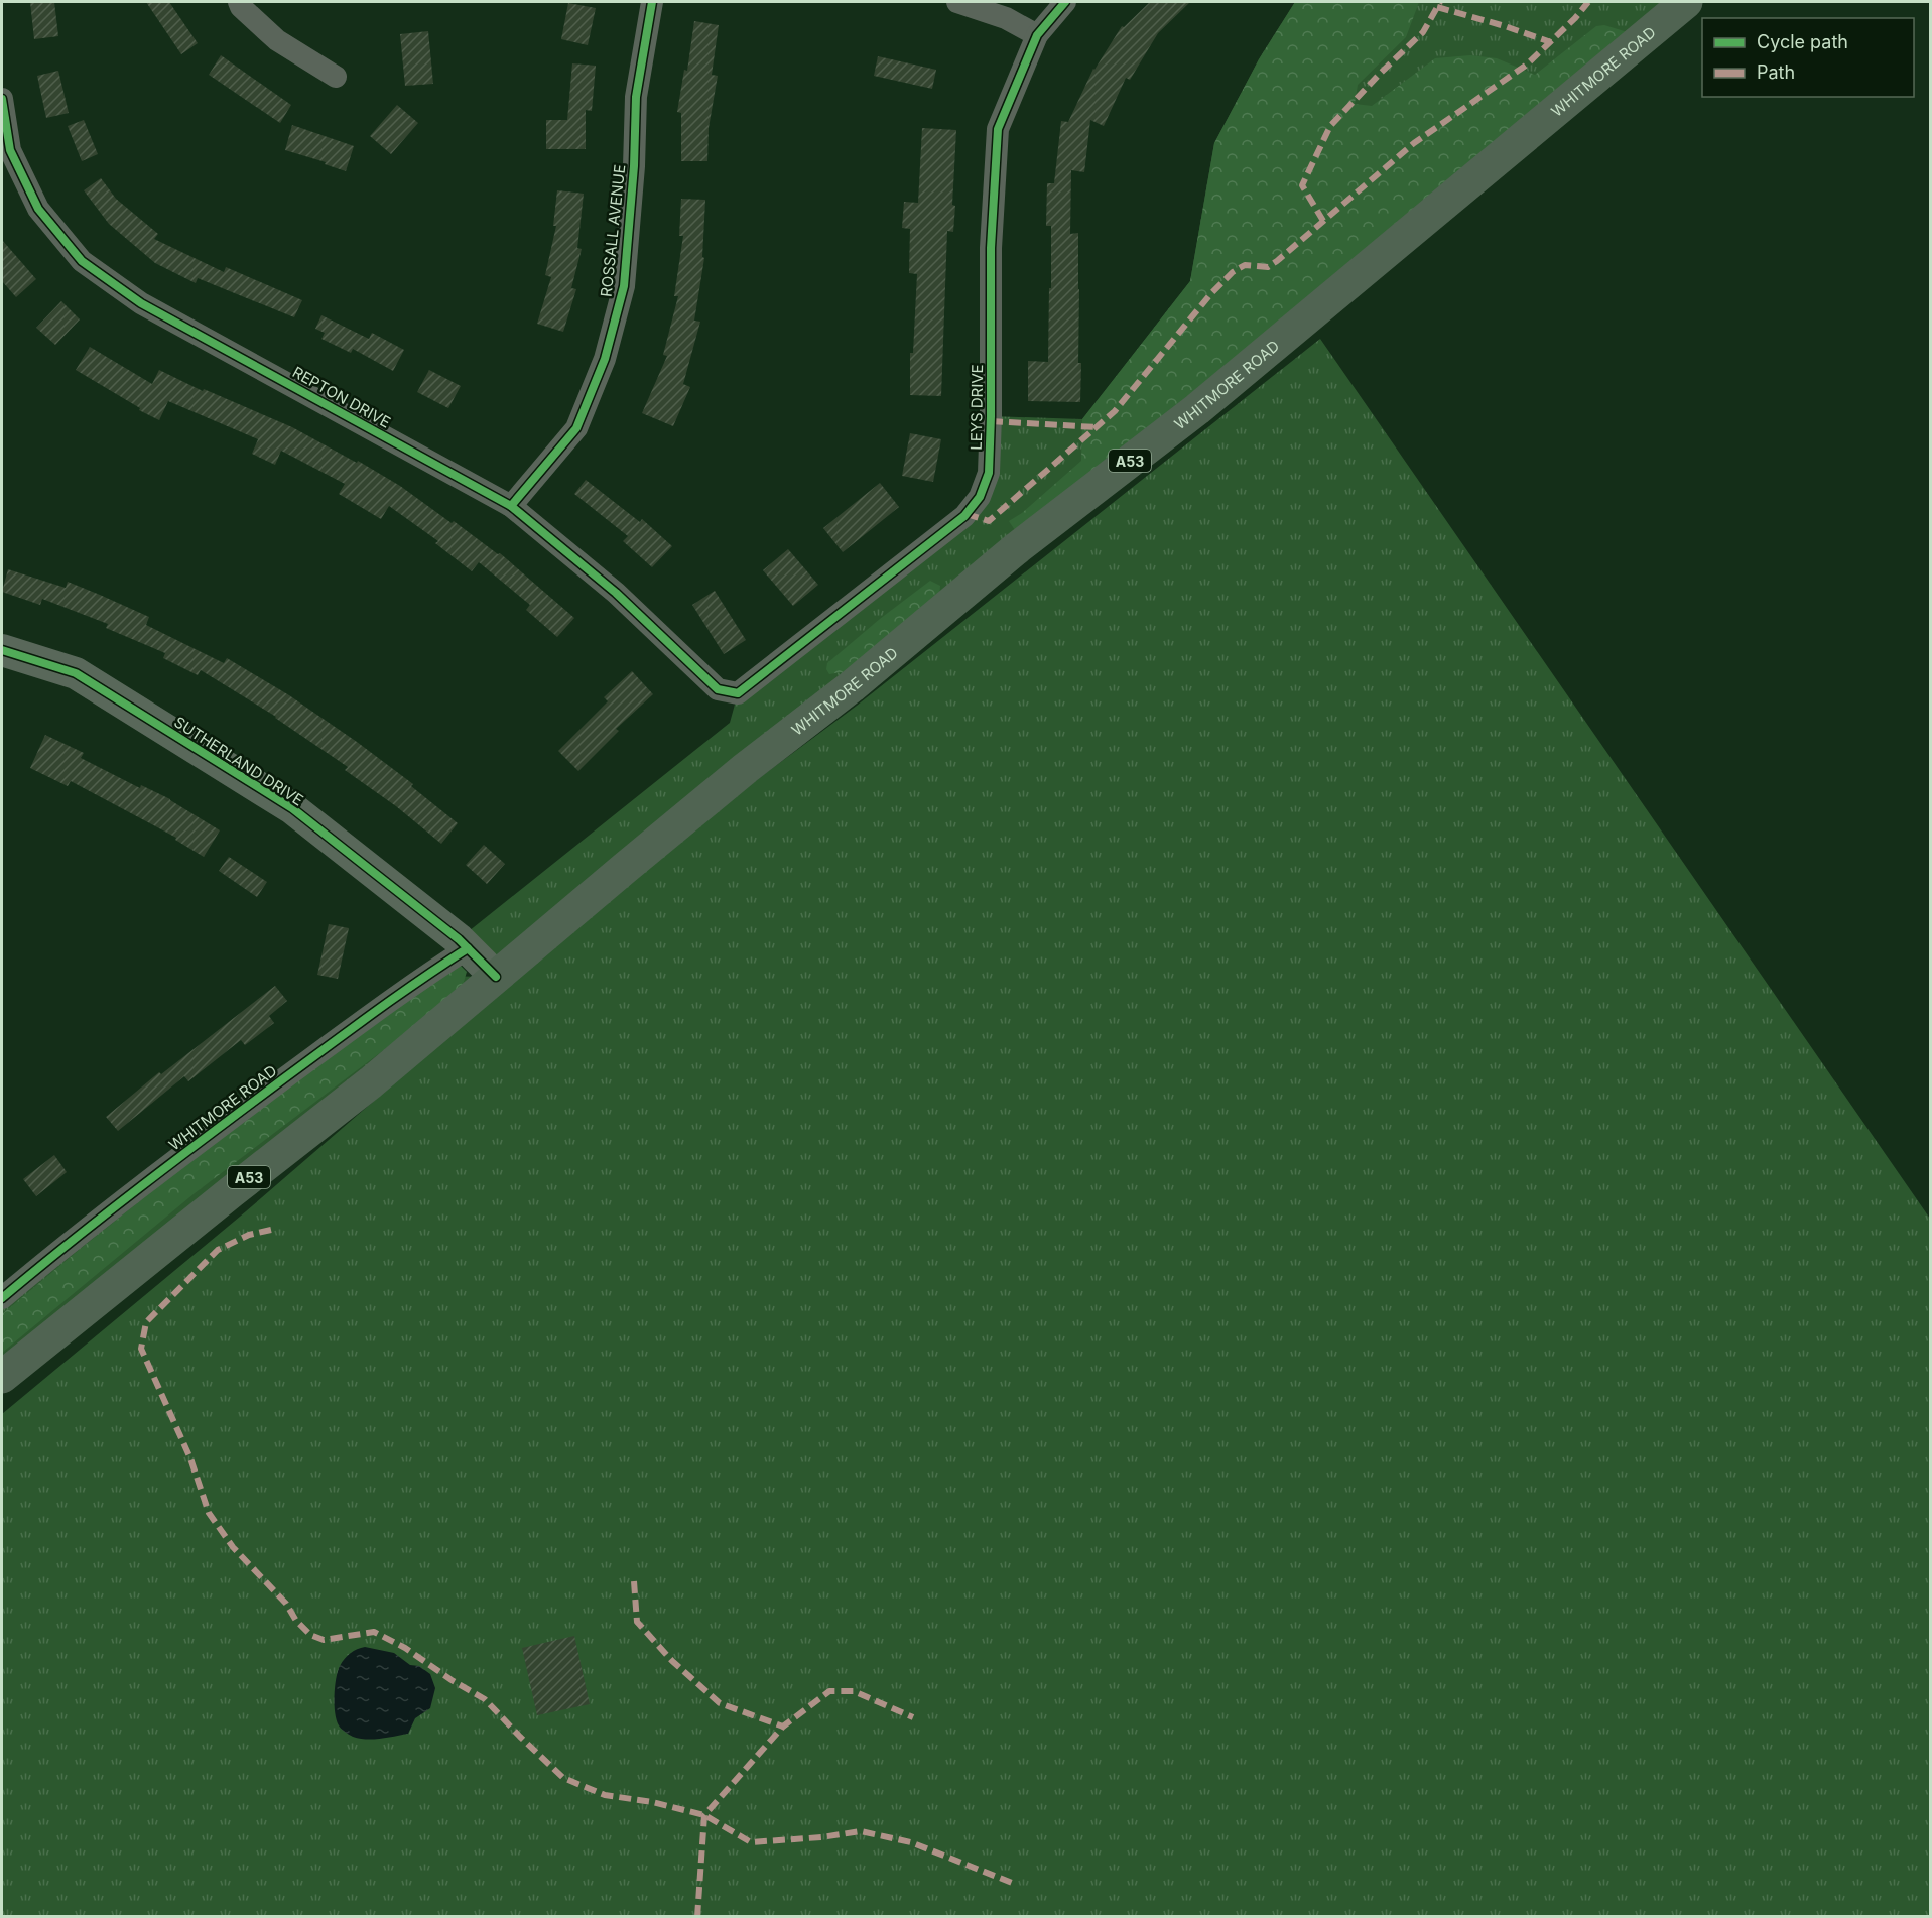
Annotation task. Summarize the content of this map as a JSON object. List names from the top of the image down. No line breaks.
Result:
{"streets":{"highway":["WHITMORE ROAD","A53"],"street":["ROSSALL AVENUE","REPTON DRIVE","LEYS DRIVE","SUTHERLAND DRIVE"]},"crossings":[["WHITMORE ROAD","SUTHERLAND DRIVE"],["ROSSALL AVENUE","REPTON DRIVE"],["REPTON DRIVE","LEYS DRIVE"]],"legend":["Cycle path","Path"]}
